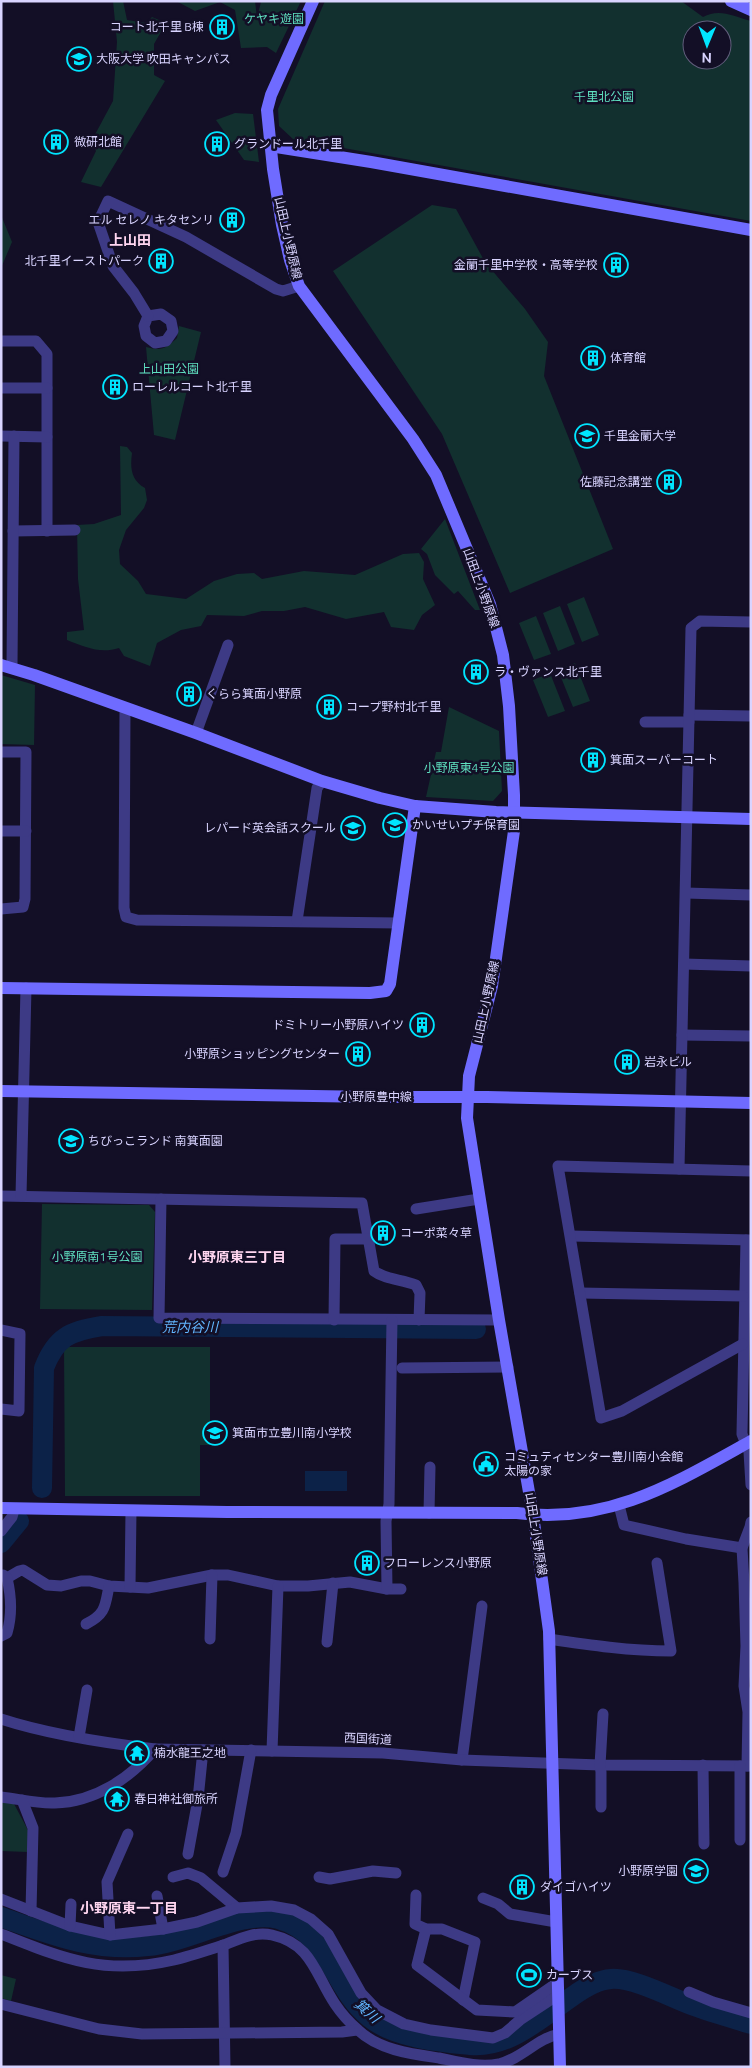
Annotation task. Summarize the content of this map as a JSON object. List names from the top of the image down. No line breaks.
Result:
{"streets":{"street":["山田上小野原線","小野原豊中線","西国街道"]},"crossings":[["山田上小野原線","小野原豊中線"],["山田上小野原線","西国街道"]],"districts":["上山田","小野原東三丁目","小野原東一丁目"],"water":["荒内谷川","箕川"],"parks":["ケヤキ遊園","千里北公園","上山田公園","小野原東4号公園","小野原南1号公園"],"places":{"building":["コート北千里 B棟","微研北館","グランドール北千里","エル セレノ キタセンリ","北千里イーストパーク","金蘭千里中学校・高等学校","体育館","ローレルコート北千里","佐藤記念講堂","ラ・ヴァンス北千里","くらら箕面小野原","コープ野村北千里","箕面スーパーコート","ドミトリー小野原ハイツ","小野原ショッピングセンター","岩永ビル","コーポ菜々草","フローレンス小野原","ダイゴハイツ"],"school or university":["大阪大学 吹田キャンパス","千里金蘭大学","かいせいプチ保育園","レパード英会話スクール","ちびっこランド 南箕面園","箕面市立豊川南小学校","小野原学園"],"public building":["コミュティセンター豊川南小会館 太陽の家"],"temple":["楠水龍王之地","春日神社御旅所"],"sports":["カーブス"]},"north":"bottom"}
